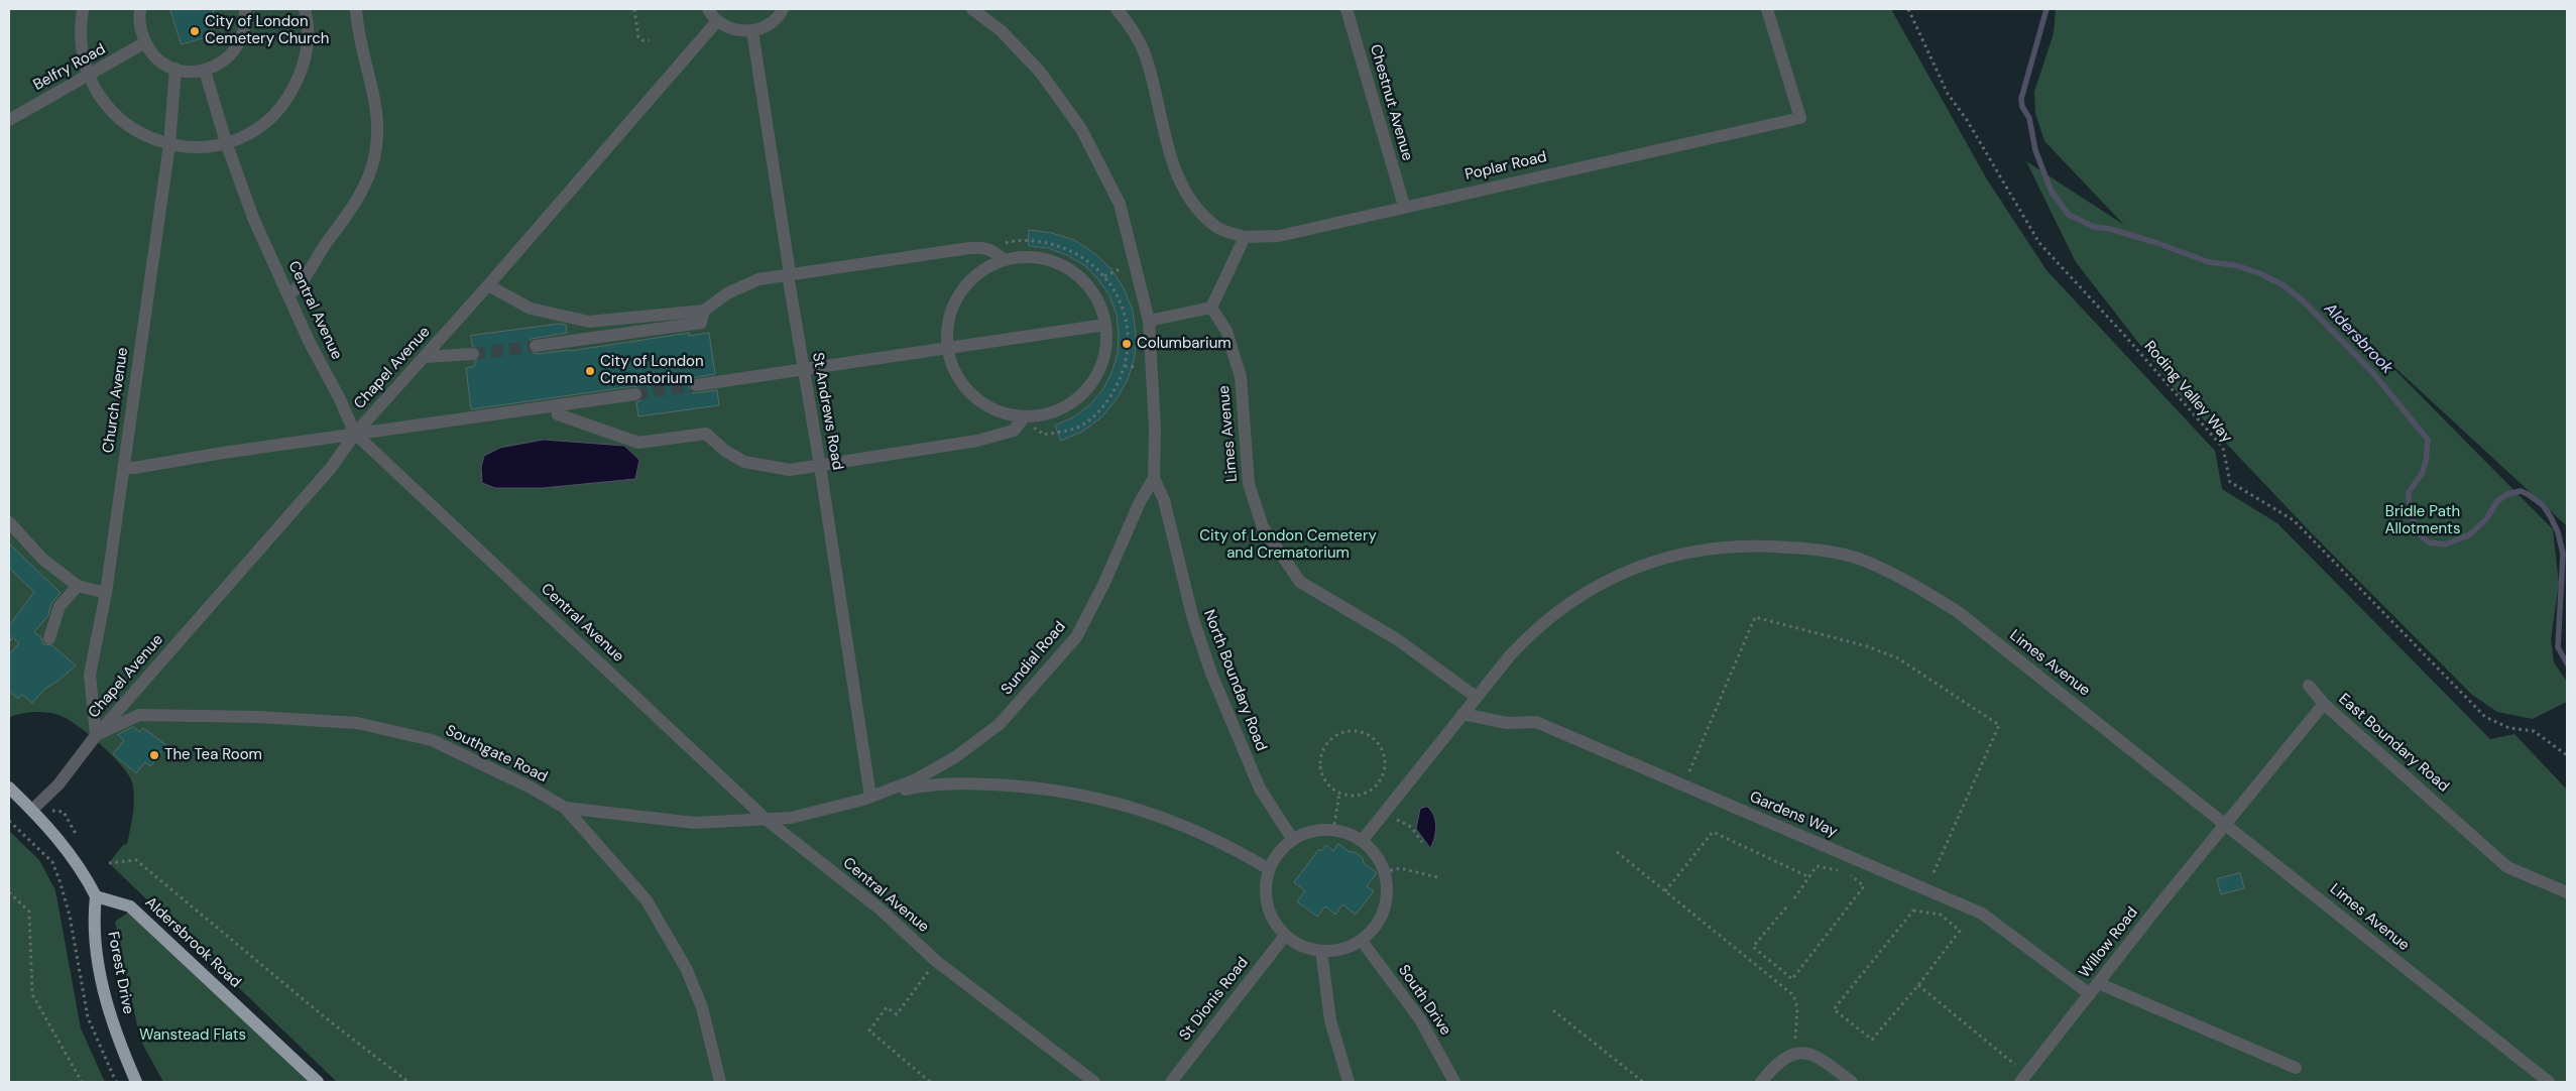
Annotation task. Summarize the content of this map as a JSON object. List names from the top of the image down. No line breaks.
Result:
{"streets":{"main road":["Aldersbrook Road","Forest Drive"],"lane":["Belfry Road","Chestnut Avenue","Poplar Road","Central Avenue","Chapel Avenue","Church Avenue","St Andrews Road","Limes Avenue","Sundial Road","North Boundary Road","East Boundary Road","Southgate Road","Gardens Way","Willow Road","St Dionis Road","South Drive"],"path":["Roding Valley Way"]},"crossings":[["Chestnut Avenue","Poplar Road"],["Central Avenue","Chapel Avenue"],["Chapel Avenue","Church Avenue"],["Chapel Avenue","Southgate Road"],["Church Avenue","Southgate Road"],["St Andrews Road","Sundial Road"],["Limes Avenue","East Boundary Road"],["Limes Avenue","Gardens Way"],["Limes Avenue","Willow Road"],["Sundial Road","North Boundary Road"],["North Boundary Road","St Dionis Road"],["North Boundary Road","South Drive"],["East Boundary Road","Willow Road"],["Gardens Way","Willow Road"],["Aldersbrook Road","Forest Drive"],["St Dionis Road","South Drive"]],"water":["Aldersbrook"],"parks":["Bridle Path Allotments","City of London Cemetery and Crematorium","Wanstead Flats"],"places":["City of London Cemetery Church","Columbarium","City of London Crematorium","The Tea Room"]}
